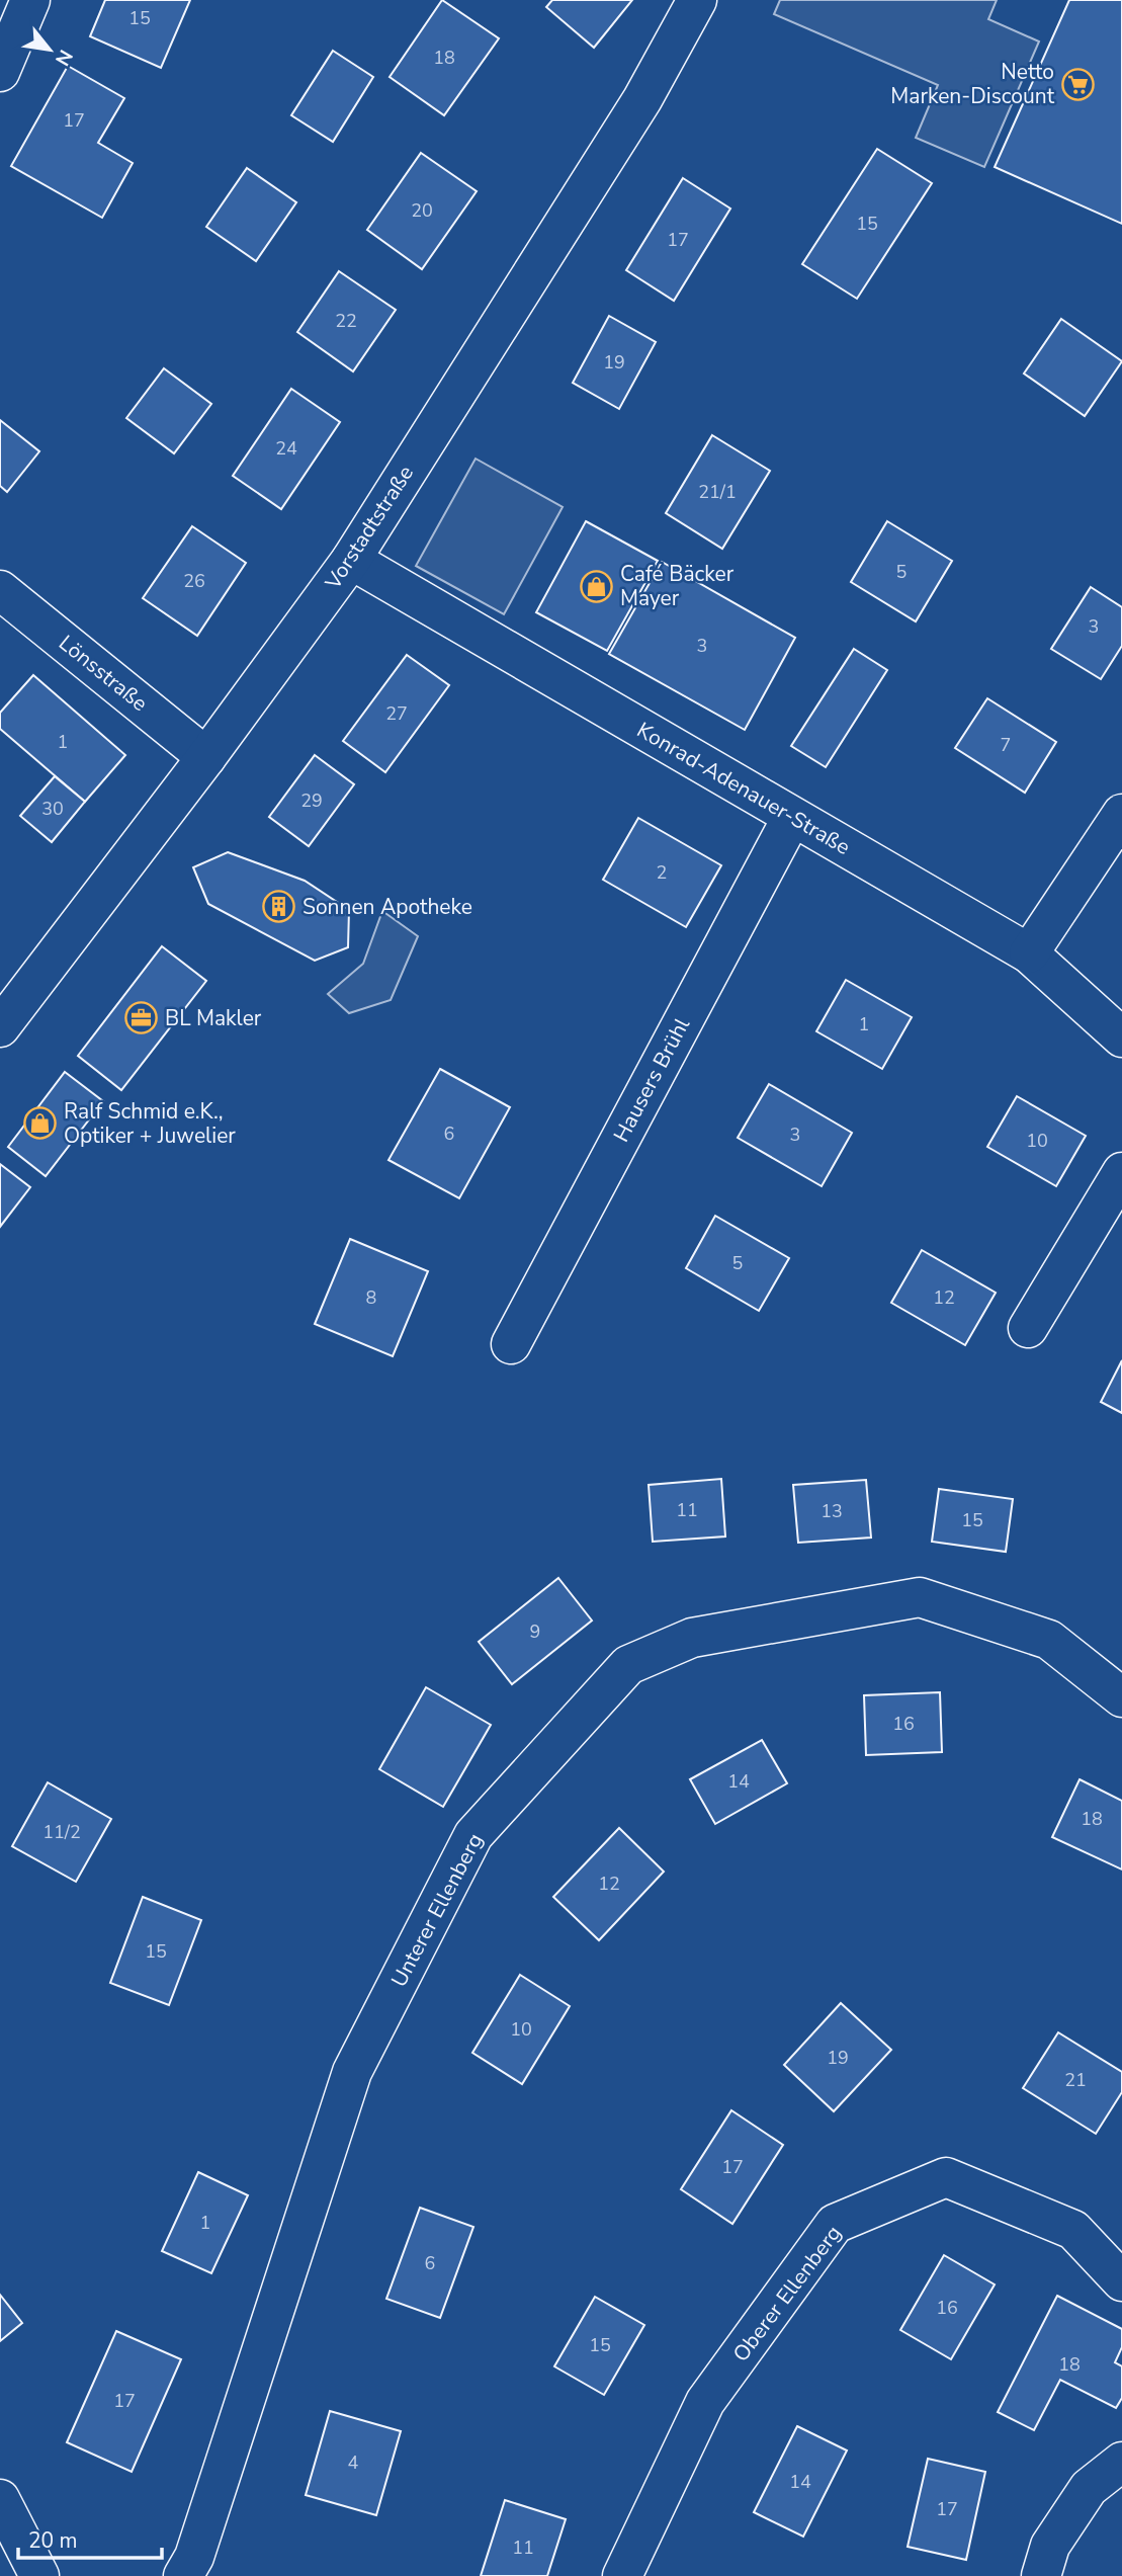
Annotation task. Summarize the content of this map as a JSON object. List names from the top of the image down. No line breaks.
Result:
{"streets":{"street":["Vorstadtstraße","Lönsstraße","Konrad-Adenauer-Straße","Hausers Brühl","Unterer Ellenberg","Oberer Ellenberg"]},"crossings":[["Vorstadtstraße","Lönsstraße"],["Vorstadtstraße","Konrad-Adenauer-Straße"],["Konrad-Adenauer-Straße","Hausers Brühl"]],"places":{"supermarket":["Netto Marken-Discount"],"shop":["Café Bäcker Mayer","Ralf Schmid e.K., Optiker + Juwelier"],"building":["Sonnen Apotheke"],"office":["BL Makler"]},"house_numbers":["15","18","17","20","15","17","22","19","24","21/1","5","26","3","3","27","1","7","29","30","2","1","6","3","10","5","8","12","11","13","15","9","16","14","18","11/2","12","15","10","19","21","17","1","6","16","15","18","17","4","14","17","11"],"scale_bar":"20 m","north":"bottom right"}
